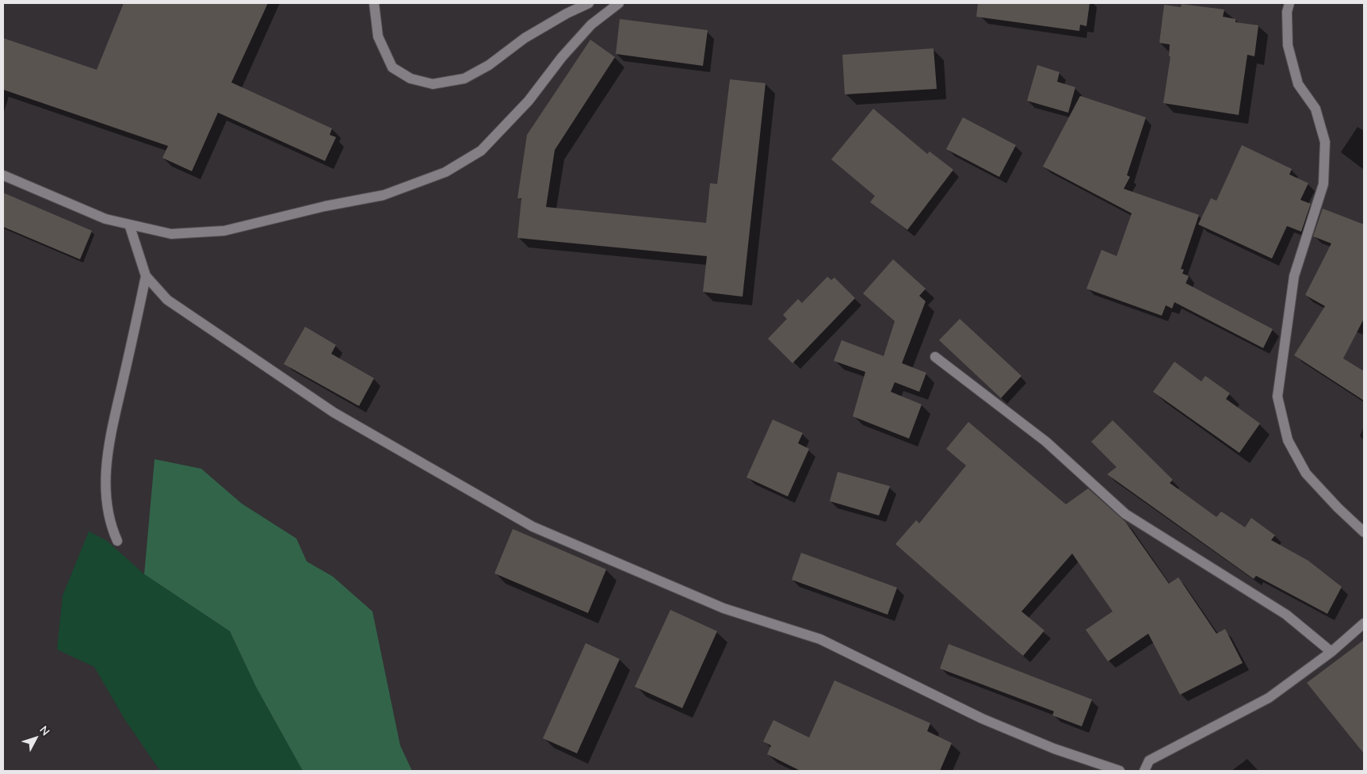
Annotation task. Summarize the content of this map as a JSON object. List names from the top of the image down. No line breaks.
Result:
{"north":"top right"}
